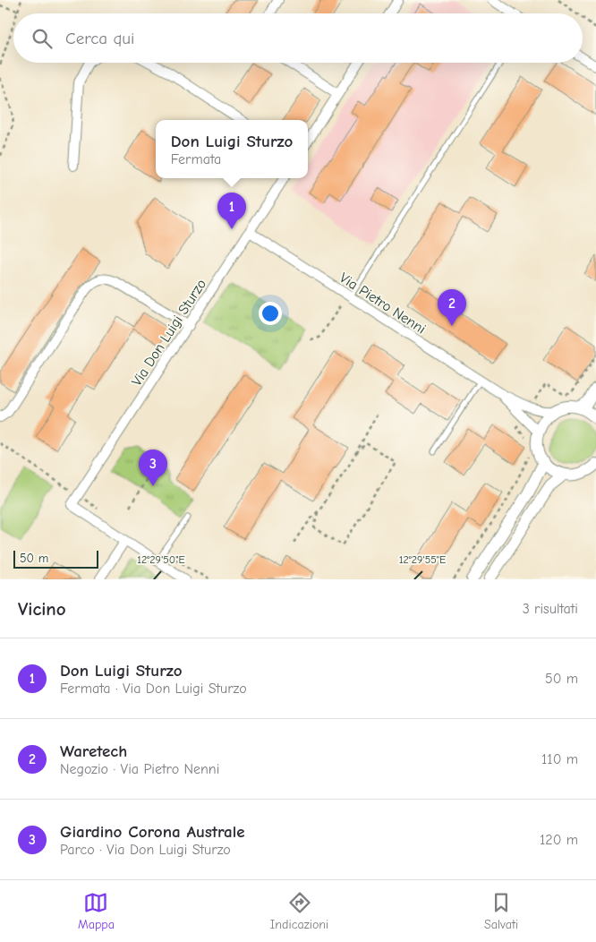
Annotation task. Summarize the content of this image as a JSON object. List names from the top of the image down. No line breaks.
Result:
{"streets":{"street":["Via Pietro Nenni","Via Don Luigi Sturzo"]},"crossings":[["Via Pietro Nenni","Via Don Luigi Sturzo"]],"scale_bar":"50 m","page":{"search":"Cerca qui","popup":["Don Luigi Sturzo","Fermata"],"pins":["1","2","3"],"scale":"50 m","heading":["Vicino","3 risultati"],"list":[{"mark":"1","name":"Don Luigi Sturzo","note":"Fermata · Via Don Luigi Sturzo","value":"50 m"},{"mark":"2","name":"Waretech","note":"Negozio · Via Pietro Nenni","value":"110 m"},{"mark":"3","name":"Giardino Corona Australe","note":"Parco · Via Don Luigi Sturzo","value":"120 m"}],"nav":["Mappa","Indicazioni","Salvati"]},"coordinates":["12°29'50\"E","12°29'55\"E"]}
